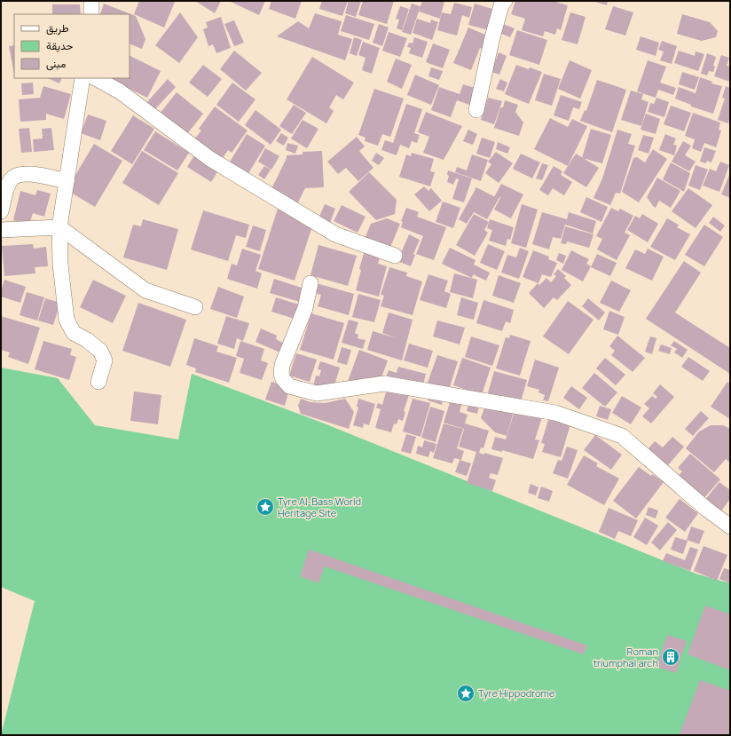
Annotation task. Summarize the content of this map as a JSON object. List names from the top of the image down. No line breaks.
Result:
{"places":{"place":["Tyre Al-Bass World Heritage Site","Tyre Hippodrome"],"building":["Roman triumphal arch"]},"legend":["طريق","حديقة","مبنى"]}
